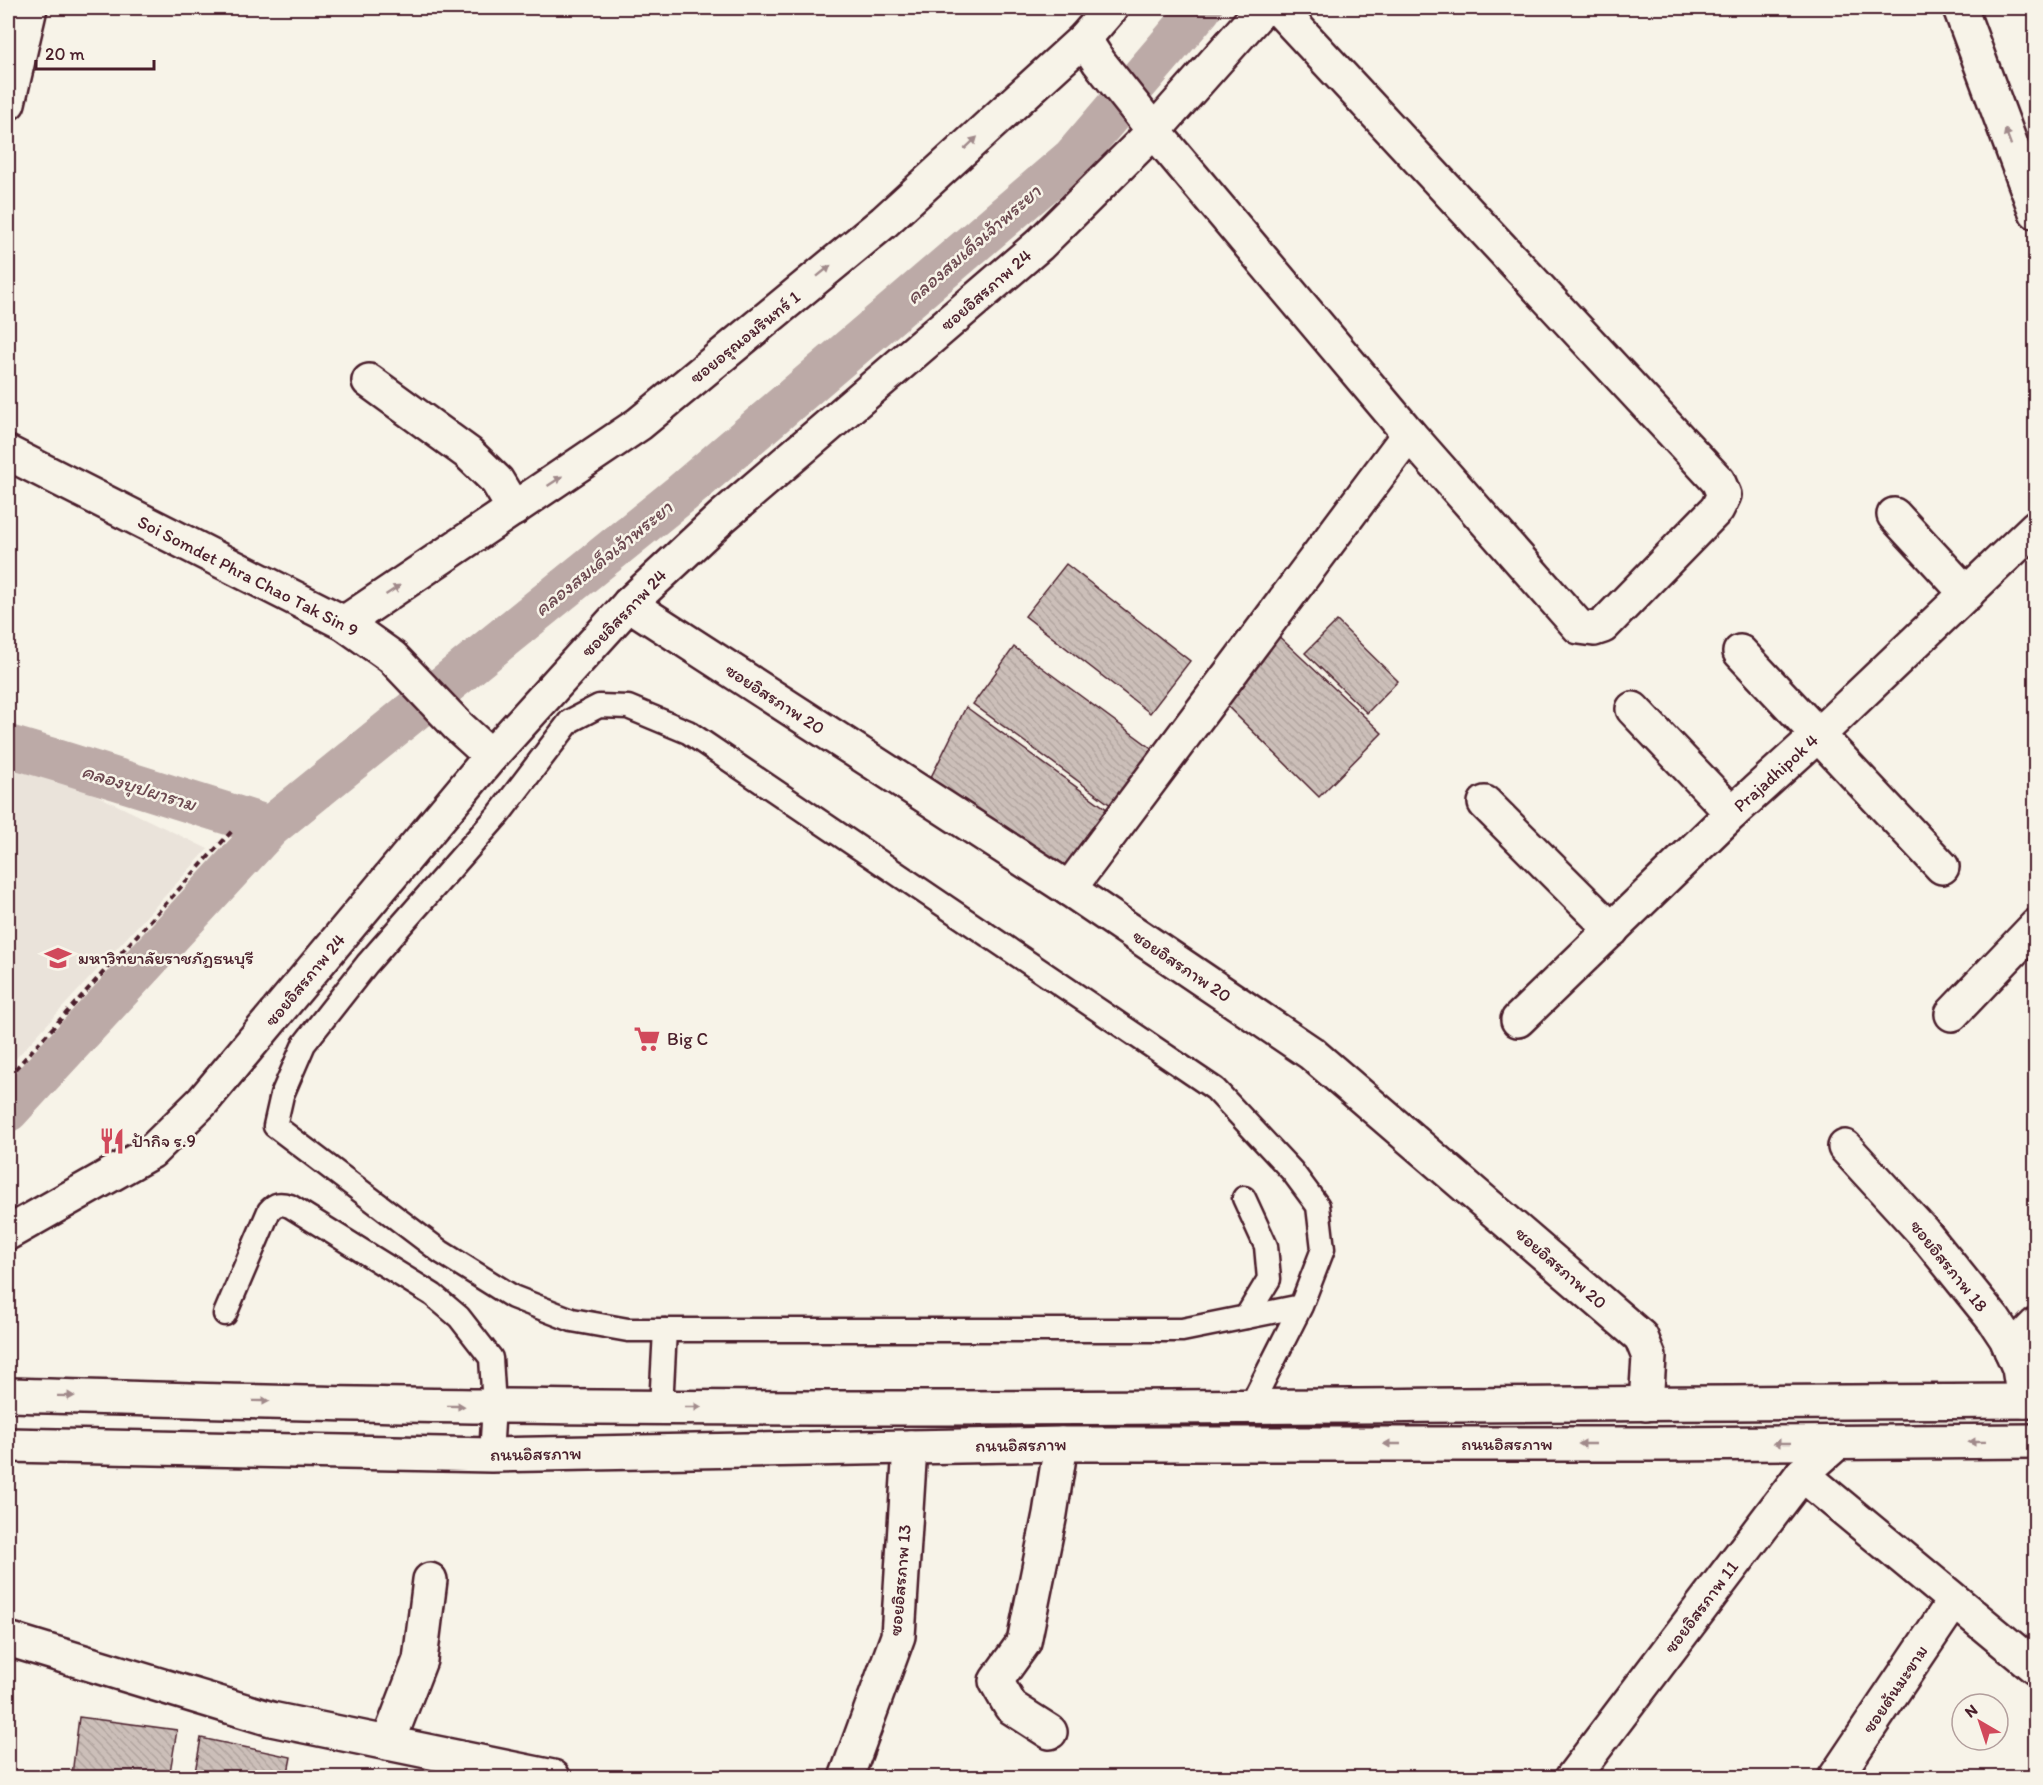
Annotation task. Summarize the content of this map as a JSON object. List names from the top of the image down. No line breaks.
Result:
{"streets":{"street":["ซอยอิสรภาพ 24","ซอยอรุณอมรินทร์ 1","Soi Somdet Phra Chao Tak Sin 9","ซอยอิสรภาพ 20","Prajadhipok 4","ซอยอิสรภาพ 18","ถนนอิสรภาพ","ซอยอิสรภาพ 13","ซอยอิสรภาพ 11","ซอยต้นมะขาม"]},"crossings":[["ซอยอิสรภาพ 24","Soi Somdet Phra Chao Tak Sin 9"],["ซอยอิสรภาพ 24","ซอยอิสรภาพ 20"],["ซอยอรุณอมรินทร์ 1","Soi Somdet Phra Chao Tak Sin 9"],["ถนนอิสรภาพ","ซอยอิสรภาพ 13"],["ถนนอิสรภาพ","ซอยอิสรภาพ 11"]],"one_way":["ซอยอรุณอมรินทร์ 1"],"water":["คลองสมเด็จเจ้าพระยา","คลองบุปผาราม"],"places":{"school or university":["มหาวิทยาลัยราชภัฏธนบุรี"],"supermarket":["Big C"],"restaurant":["ป้ากิจ ร.9"]},"scale_bar":"20 m","north":"top left"}
